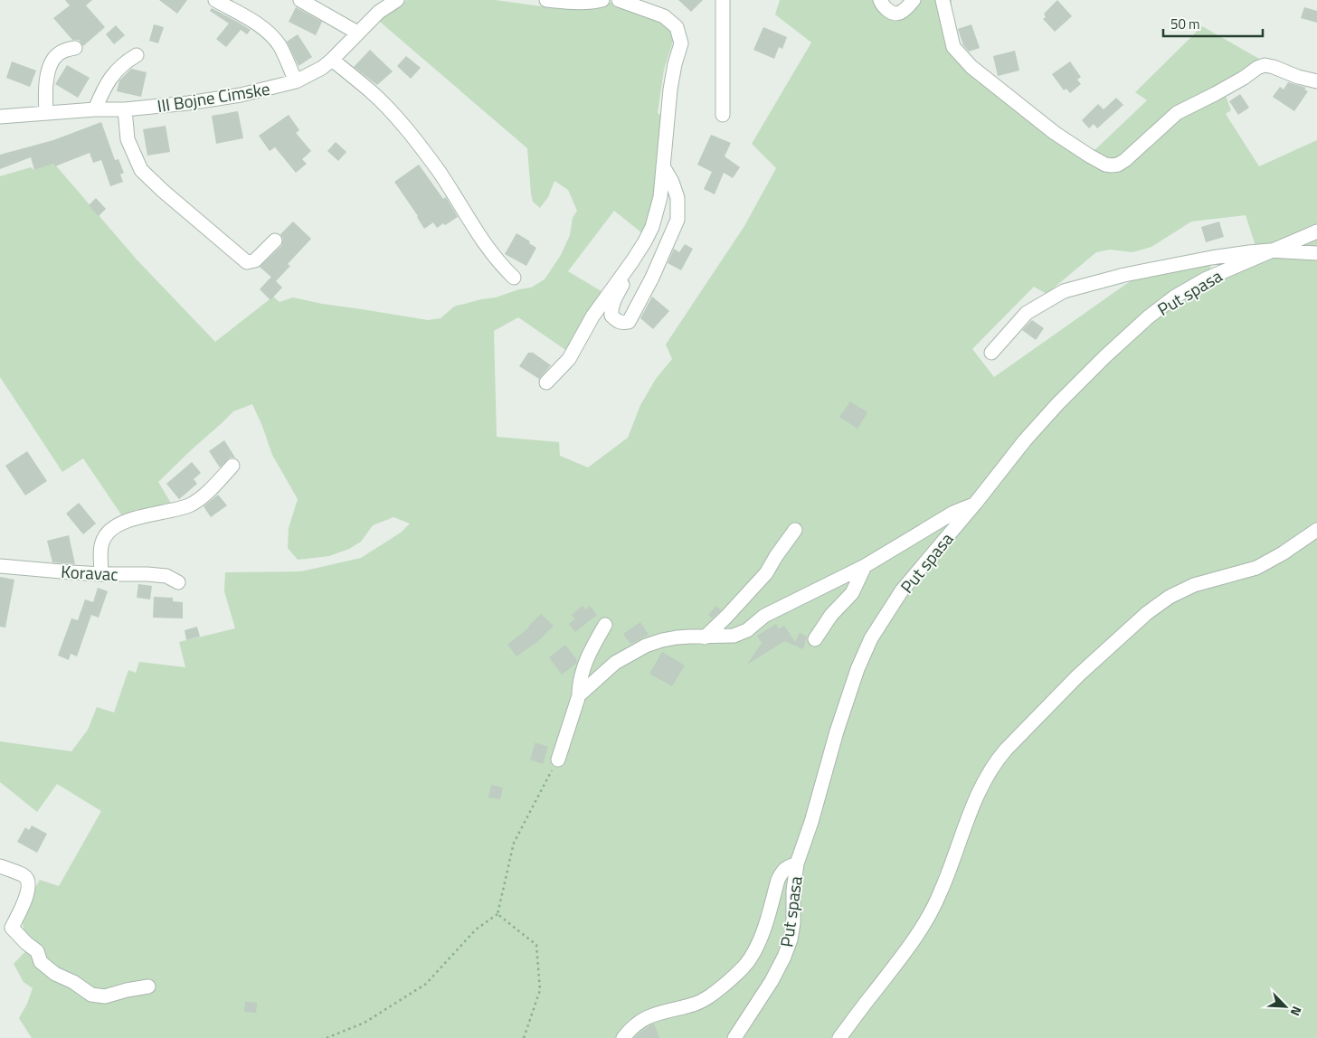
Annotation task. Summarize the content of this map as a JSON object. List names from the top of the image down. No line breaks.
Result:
{"streets":{"street":["III Bojne Cimske","Put spasa","Koravac"]},"scale_bar":"50 m","north":"bottom right"}
